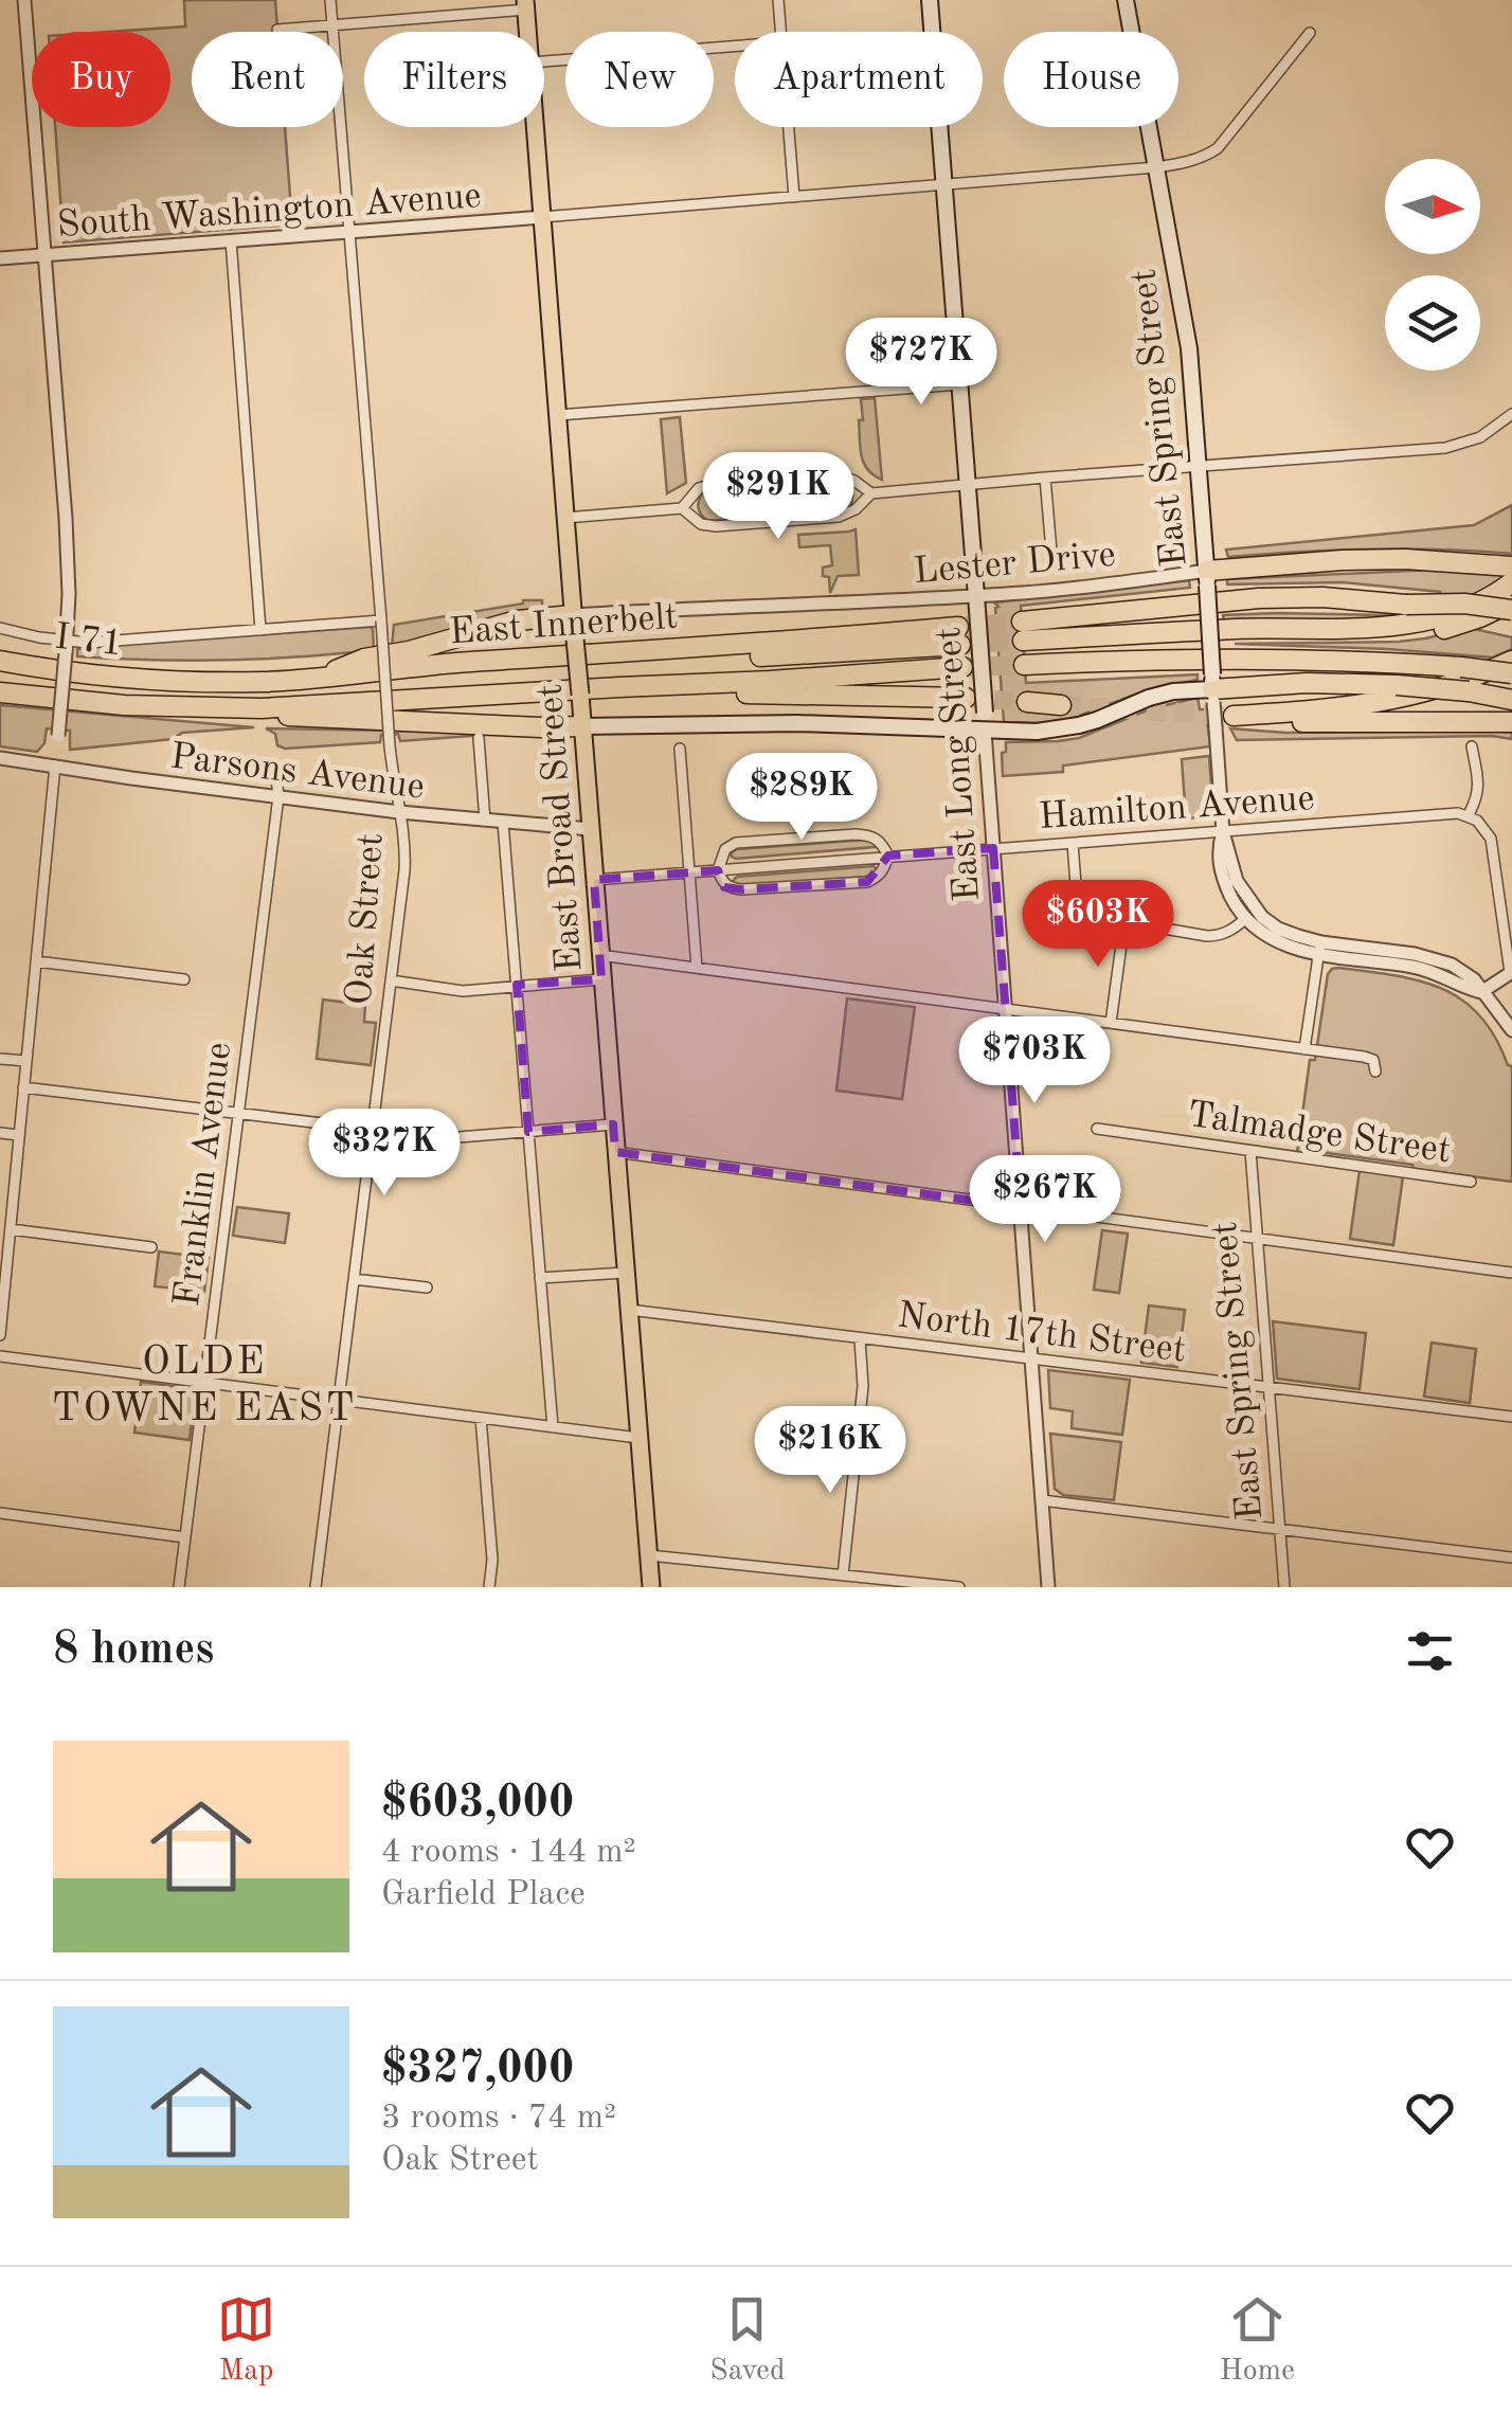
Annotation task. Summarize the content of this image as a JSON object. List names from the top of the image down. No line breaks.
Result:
{"streets":{"highway":["East Innerbelt","I 71"],"main road":["East Spring Street","East Long Street","East Broad Street"],"street":["South Washington Avenue","Lester Drive","Parsons Avenue","Hamilton Avenue","Oak Street","Talmadge Street","Franklin Avenue","North 17th Street"]},"crossings":[["South Washington Avenue","East Broad Street"],["South Washington Avenue","Oak Street"],["East Spring Street","Lester Drive"],["East Spring Street","Hamilton Avenue"],["East Spring Street","Talmadge Street"],["East Spring Street","North 17th Street"],["Lester Drive","East Long Street"],["Lester Drive","East Broad Street"],["East Innerbelt","I 71"],["East Long Street","Hamilton Avenue"],["East Long Street","North 17th Street"],["Parsons Avenue","East Broad Street"],["Parsons Avenue","Oak Street"],["Parsons Avenue","Franklin Avenue"],["Hamilton Avenue","East Broad Street"],["East Broad Street","North 17th Street"]],"districts":["OLDE TOWNE EAST"],"north":"right","page":{"chip":["Buy","Rent","Filters","New","Apartment","House"],"price":["$727K","$291K","$289K","$603K","$703K","$327K","$267K","$216K"],"heading":"8 homes","list":[{"name":"$603,000","note":"4 rooms · 144 m² · Garfield Place"},{"name":"$327,000","note":"3 rooms · 74 m² · Oak Street"}],"tabs":["Map","Saved","Home"]}}
